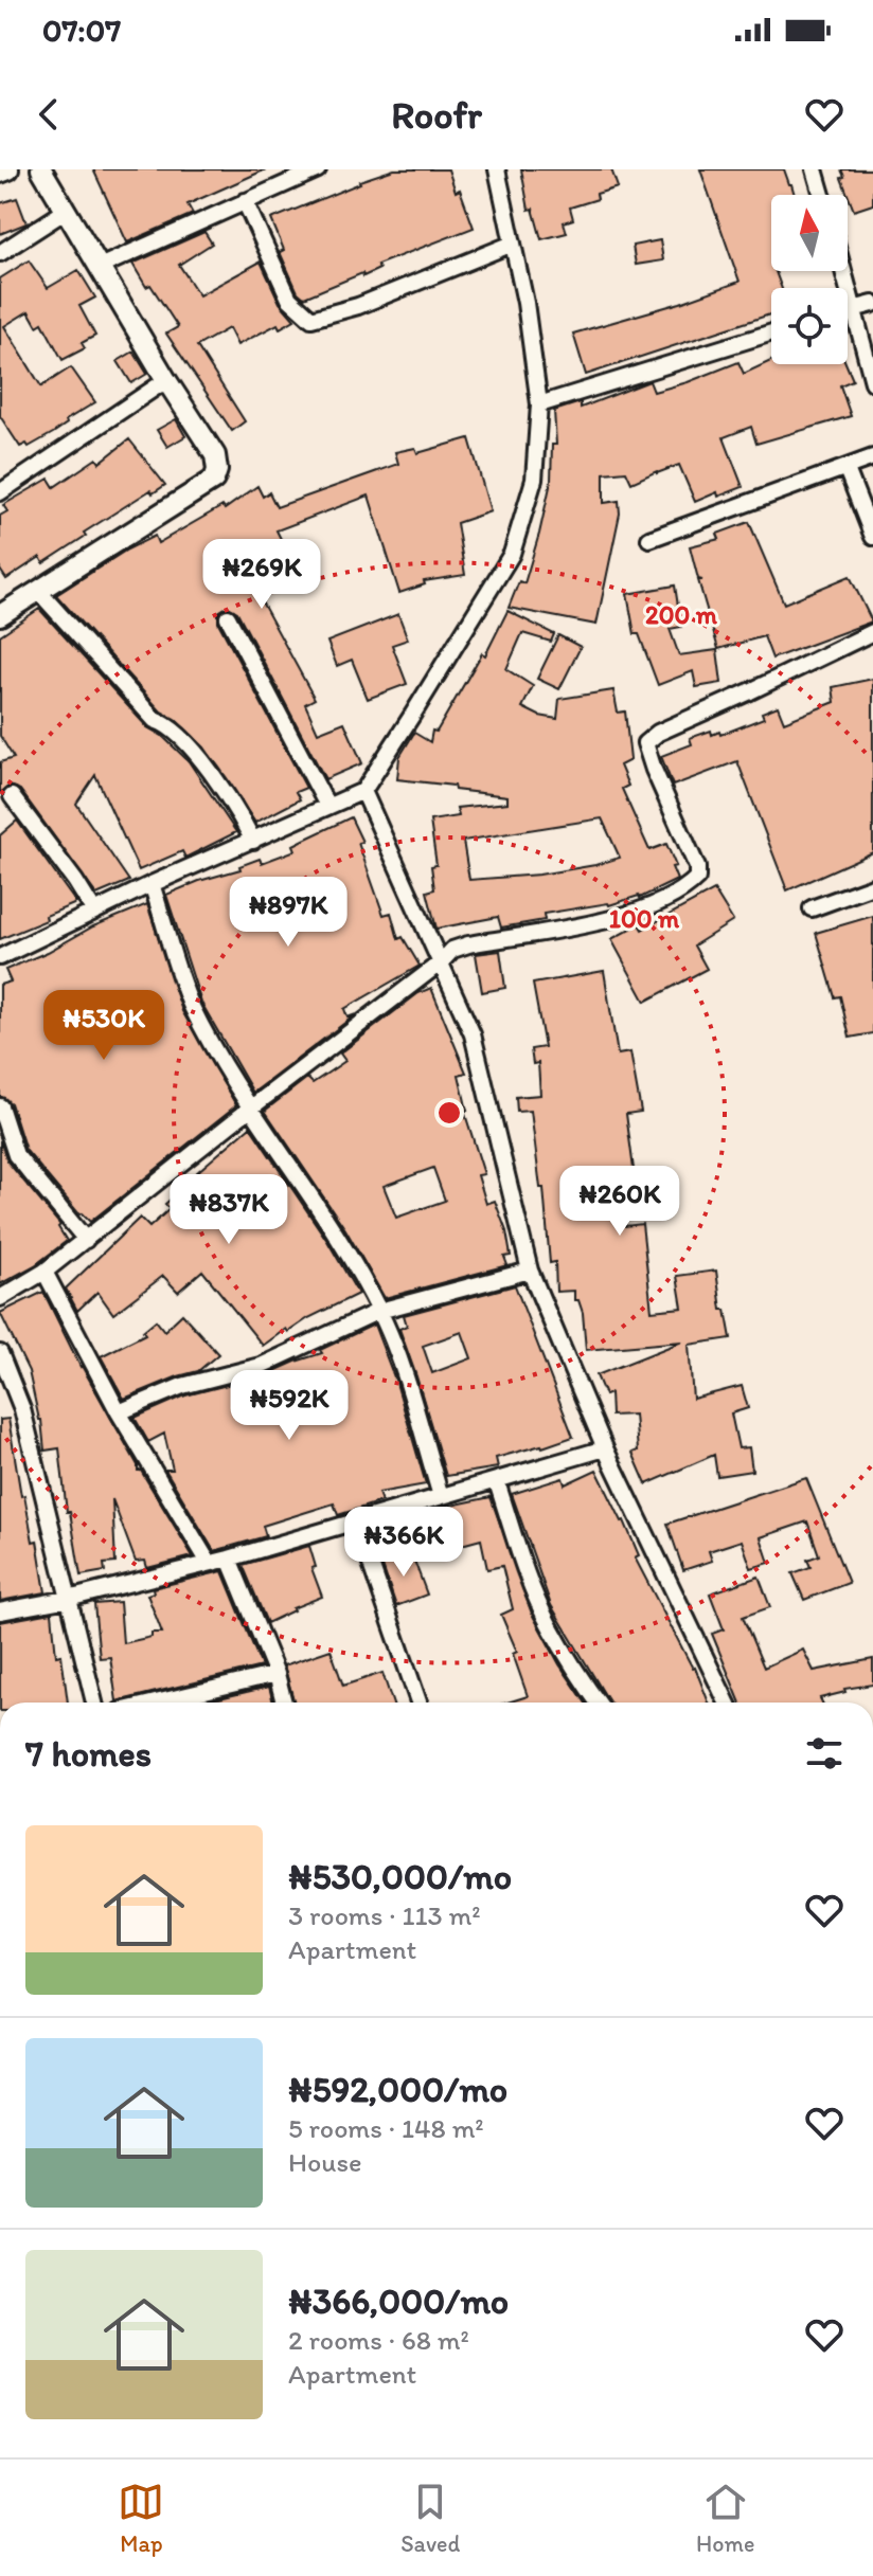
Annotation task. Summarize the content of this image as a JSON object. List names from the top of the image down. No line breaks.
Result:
{"north":"top","page":{"status":"07:07","header":"Roofr","price":["₦269K","₦897K","₦530K","₦260K","₦837K","₦592K","₦366K"],"heading":"7 homes","list":[{"name":"₦530,000/mo","note":"3 rooms · 113 m² · Apartment"},{"name":"₦592,000/mo","note":"5 rooms · 148 m² · House"},{"name":"₦366,000/mo","note":"2 rooms · 68 m² · Apartment"}],"tabs":["Map","Saved","Home"]},"rings":["200 m","100 m"]}
